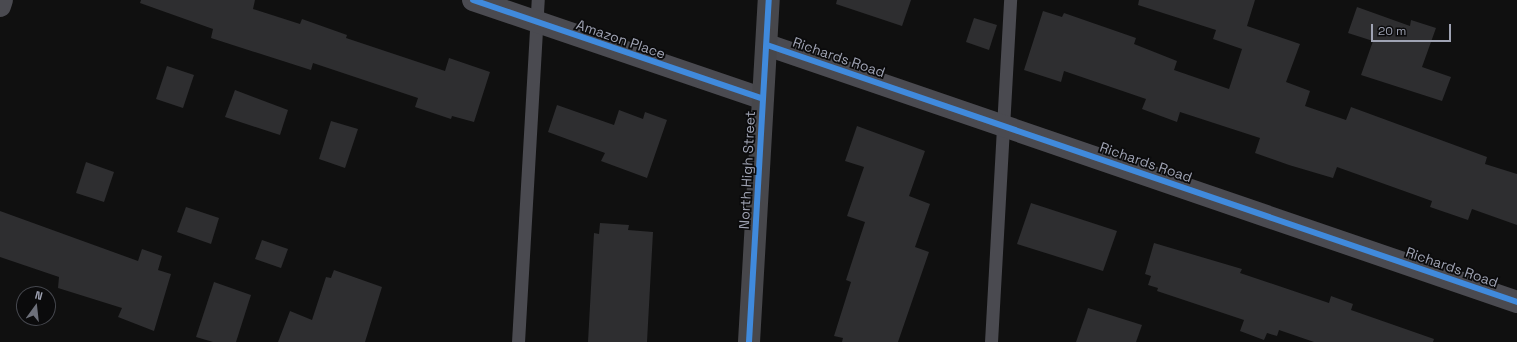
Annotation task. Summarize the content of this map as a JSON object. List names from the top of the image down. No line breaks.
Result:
{"streets":{"main road":["North High Street"],"street":["Amazon Place","Richards Road"]},"crossings":[["Amazon Place","North High Street"],["Richards Road","North High Street"]],"scale_bar":"20 m","north":"top"}
